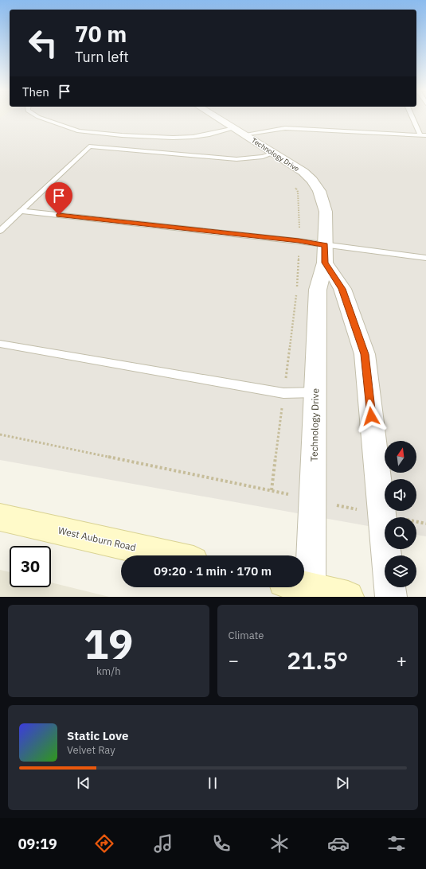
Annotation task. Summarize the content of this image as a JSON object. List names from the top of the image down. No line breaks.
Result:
{"streets":{"main road":["West Auburn Road"],"street":["Technology Drive"]},"north":"top","page":{"turn":["70 m","Turn left"],"then":"Then","limit":"30","trip":"09:20 · 1 min · 170 m","tile":[["19","km/h"],"Climate"],"heat":["−","21.5°","+"],"song":["Static Love","Velvet Ray"],"tabs":"09:19"}}
